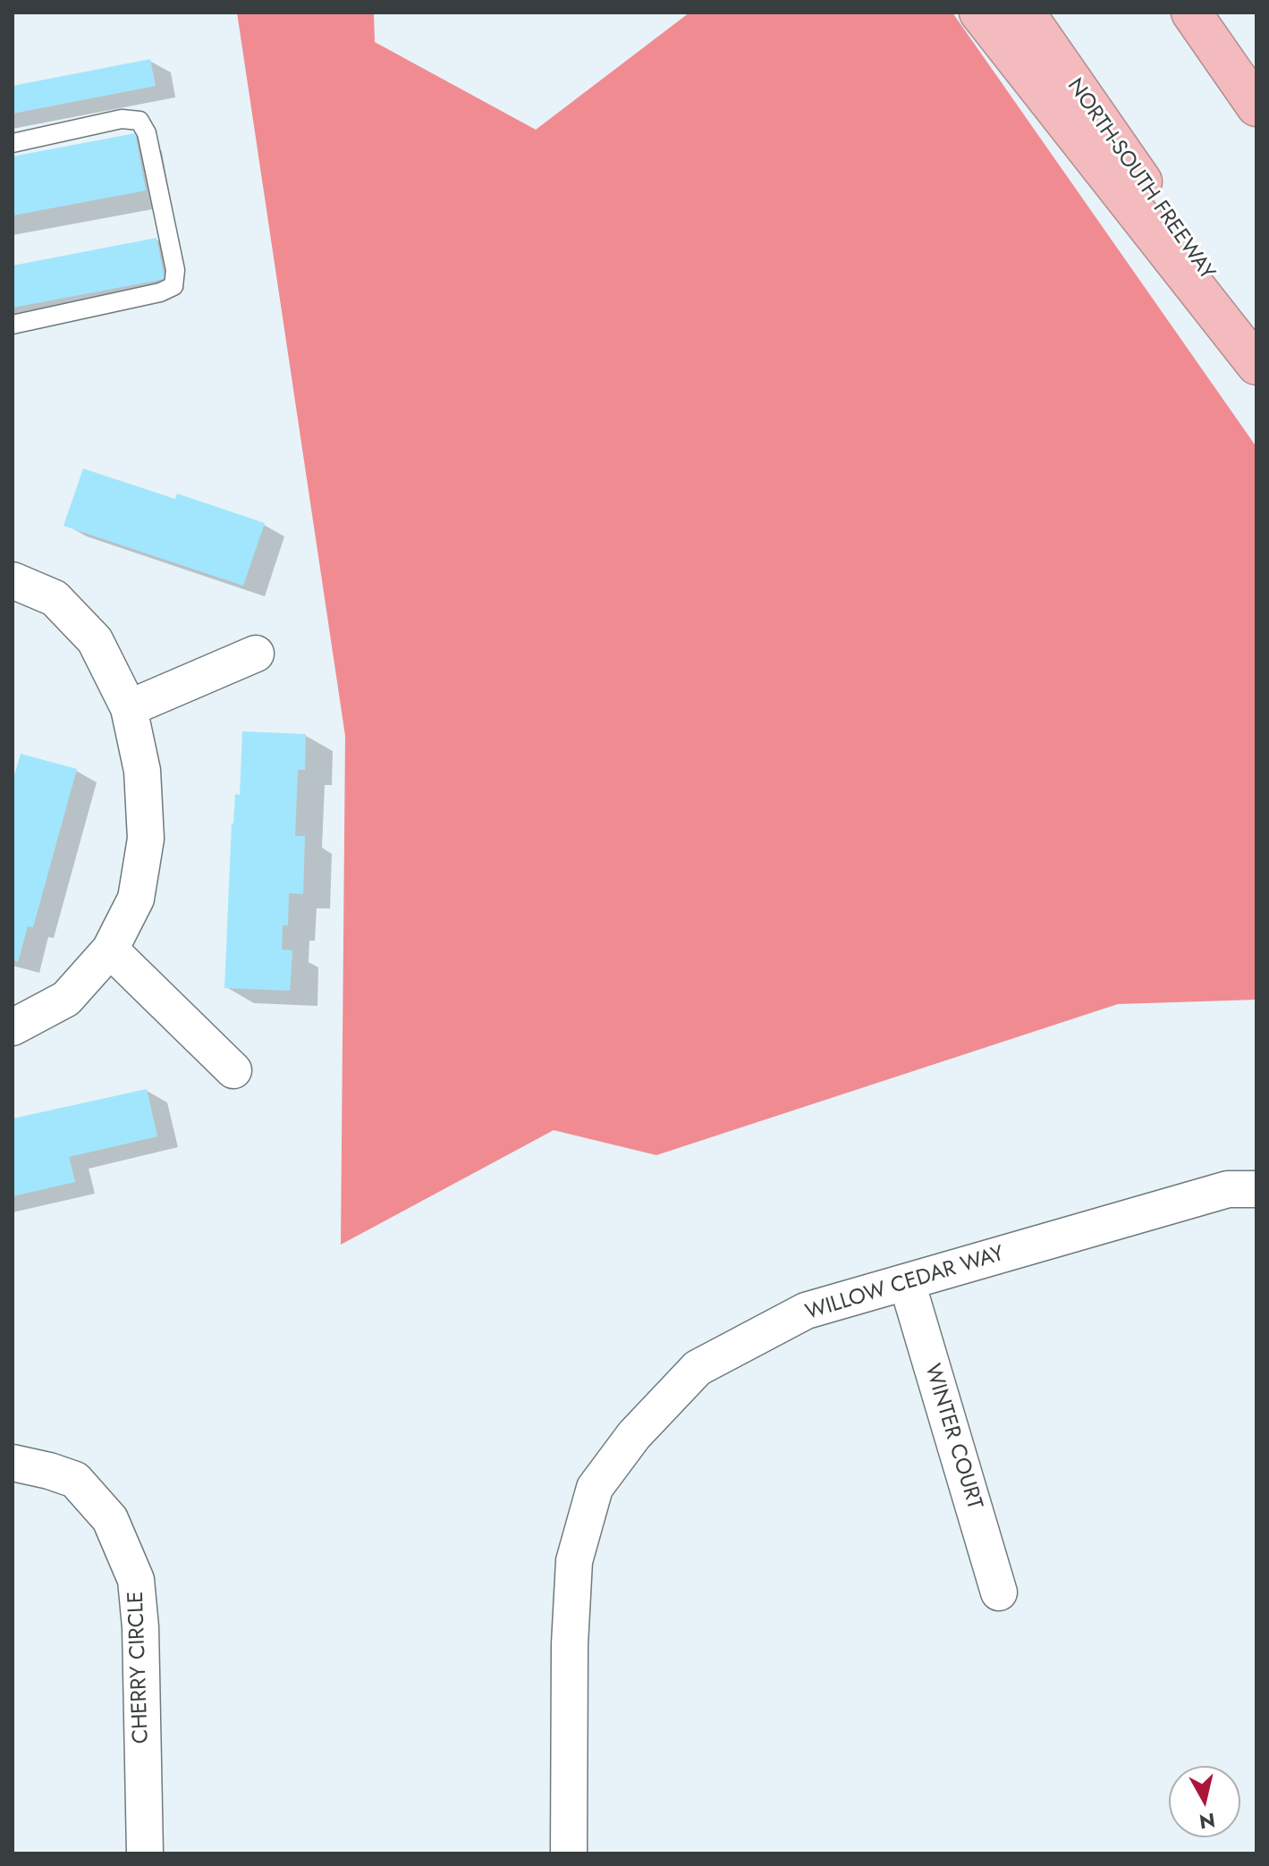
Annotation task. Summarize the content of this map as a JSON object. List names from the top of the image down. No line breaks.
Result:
{"streets":{"highway":["NORTH-SOUTH FREEWAY"],"street":["WILLOW CEDAR WAY","WINTER COURT","CHERRY CIRCLE"]},"crossings":[["WILLOW CEDAR WAY","WINTER COURT"]],"north":"bottom"}
